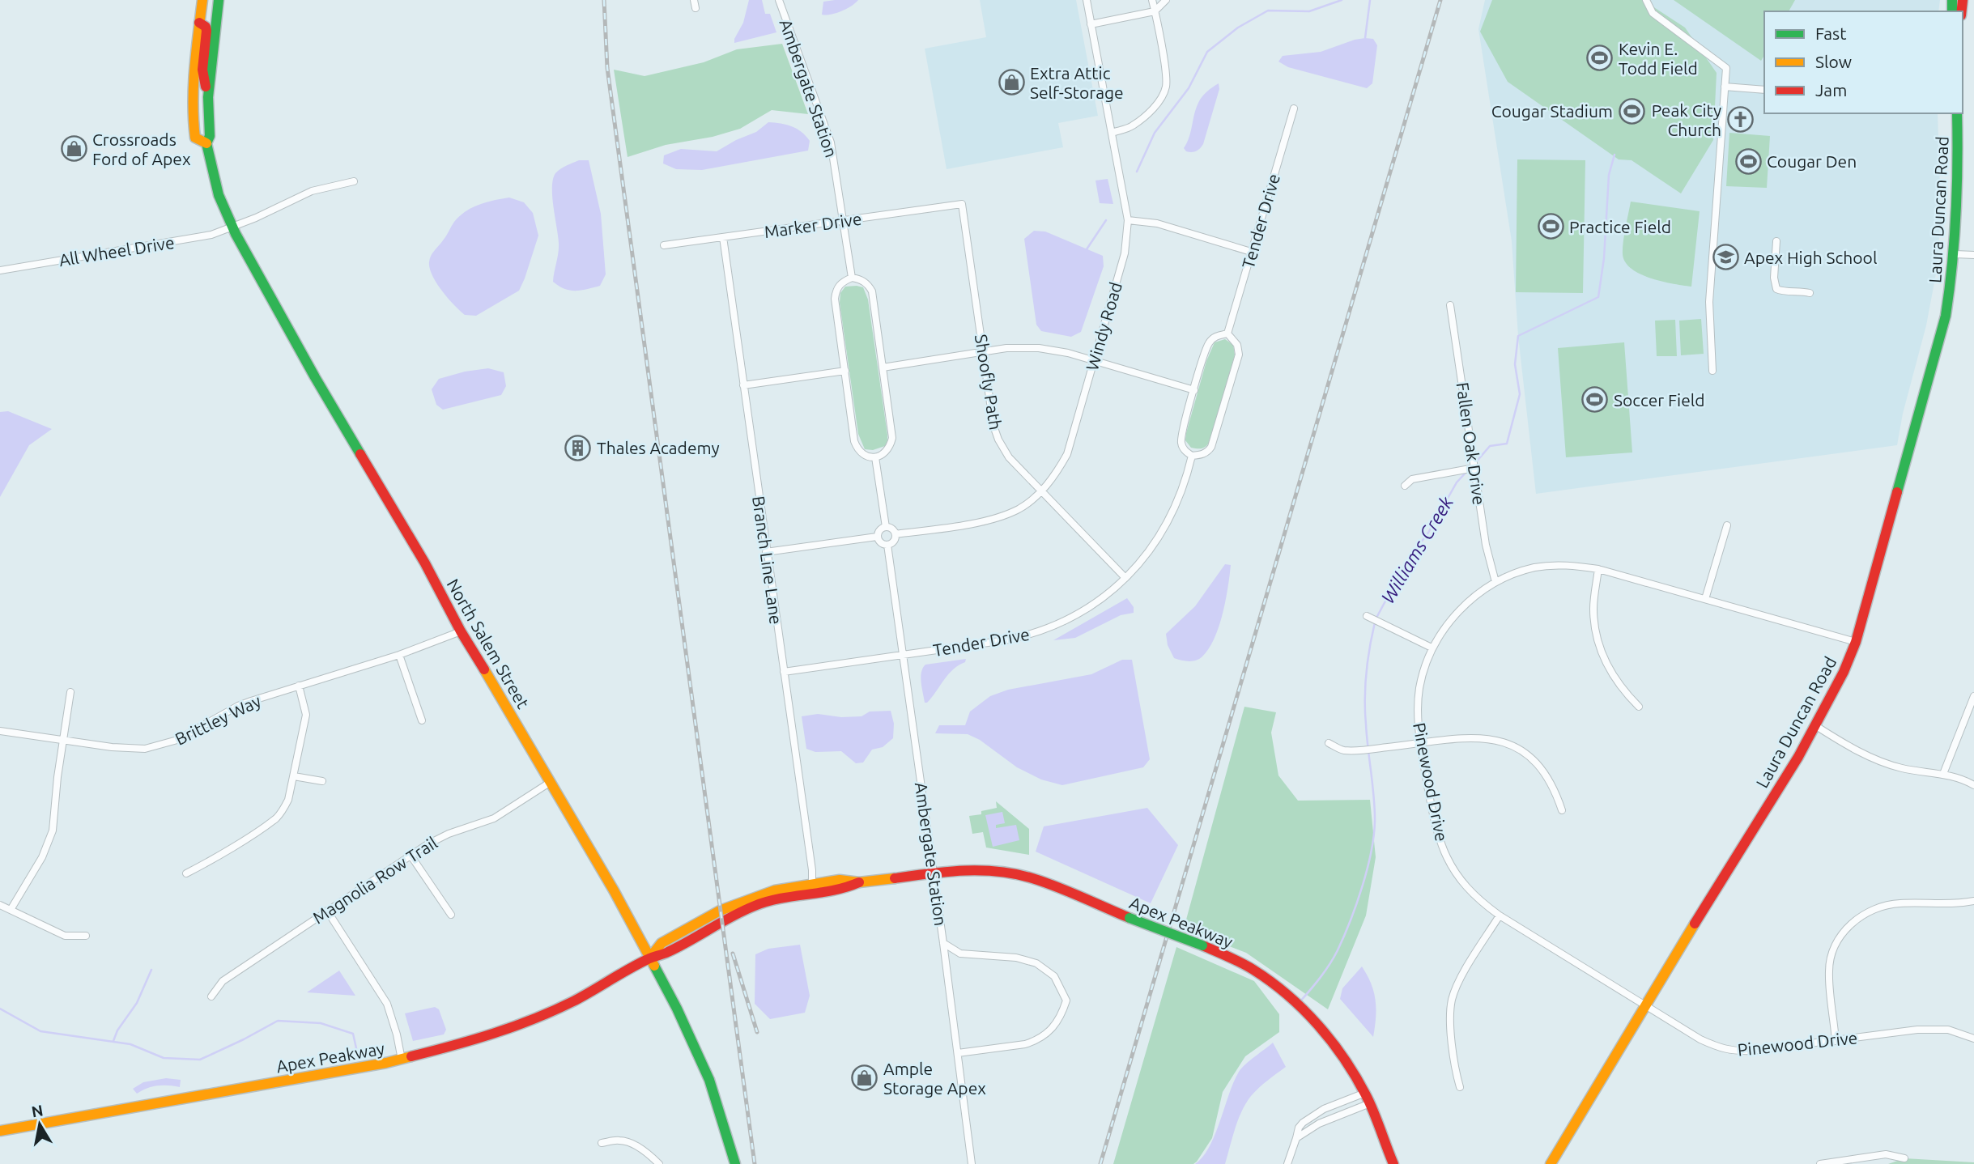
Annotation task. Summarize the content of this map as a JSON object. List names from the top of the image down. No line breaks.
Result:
{"streets":{"main road":["Laura Duncan Road","North Salem Street","Apex Peakway"],"street":["Ambergate Station","Tender Drive","Marker Drive","All Wheel Drive","Windy Road","Shoofly Path","Fallen Oak Drive","Branch Line Lane","Brittley Way","Pinewood Drive","Magnolia Row Trail"]},"crossings":[["Ambergate Station","Tender Drive"],["Ambergate Station","Marker Drive"],["Ambergate Station","Windy Road"],["Ambergate Station","Apex Peakway"],["Laura Duncan Road","Pinewood Drive"],["Tender Drive","Shoofly Path"],["Tender Drive","Branch Line Lane"],["Marker Drive","Shoofly Path"],["Marker Drive","Branch Line Lane"],["All Wheel Drive","North Salem Street"],["Windy Road","Shoofly Path"],["Fallen Oak Drive","Pinewood Drive"],["Branch Line Lane","Apex Peakway"],["North Salem Street","Brittley Way"],["North Salem Street","Magnolia Row Trail"],["North Salem Street","Apex Peakway"]],"water":["Williams Creek"],"places":{"sports":["Kevin E. Todd Field","Cougar Stadium","Cougar Den","Practice Field","Soccer Field"],"shop":["Extra Attic Self-Storage","Crossroads Ford of Apex","Ample Storage Apex"],"church":["Peak City Church"],"school or university":["Apex High School"],"building":["Thales Academy"]},"legend":["Fast","Slow","Jam"],"north":"top"}
